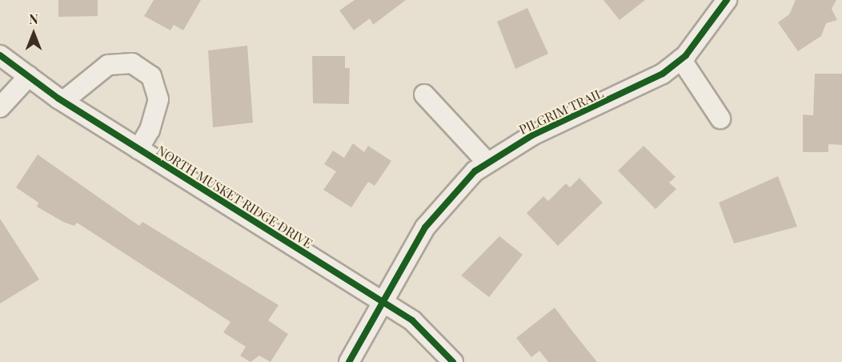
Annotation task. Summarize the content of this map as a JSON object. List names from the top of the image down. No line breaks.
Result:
{"streets":{"street":["PILGRIM TRAIL","NORTH MUSKET RIDGE DRIVE"]},"crossings":[["PILGRIM TRAIL","NORTH MUSKET RIDGE DRIVE"]],"north":"top"}
